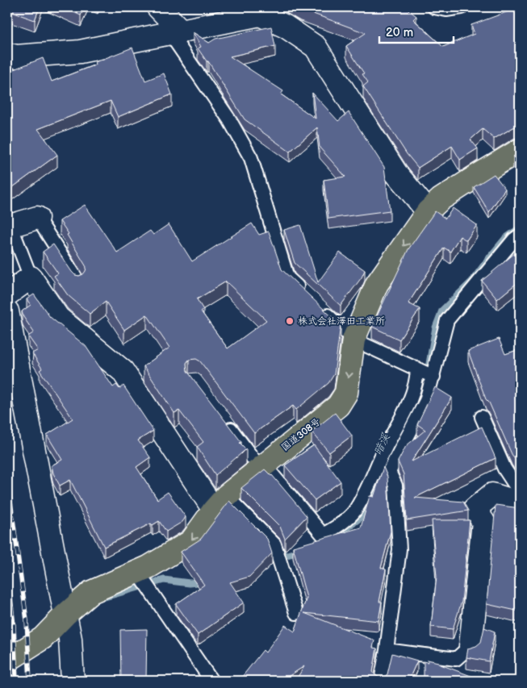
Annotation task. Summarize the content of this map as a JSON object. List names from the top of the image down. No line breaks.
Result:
{"streets":{"highway":["国道308号"]},"one_way":["国道308号"],"water":["暗渓"],"places":["株式会社澤田工業所"],"scale_bar":"20 m"}
